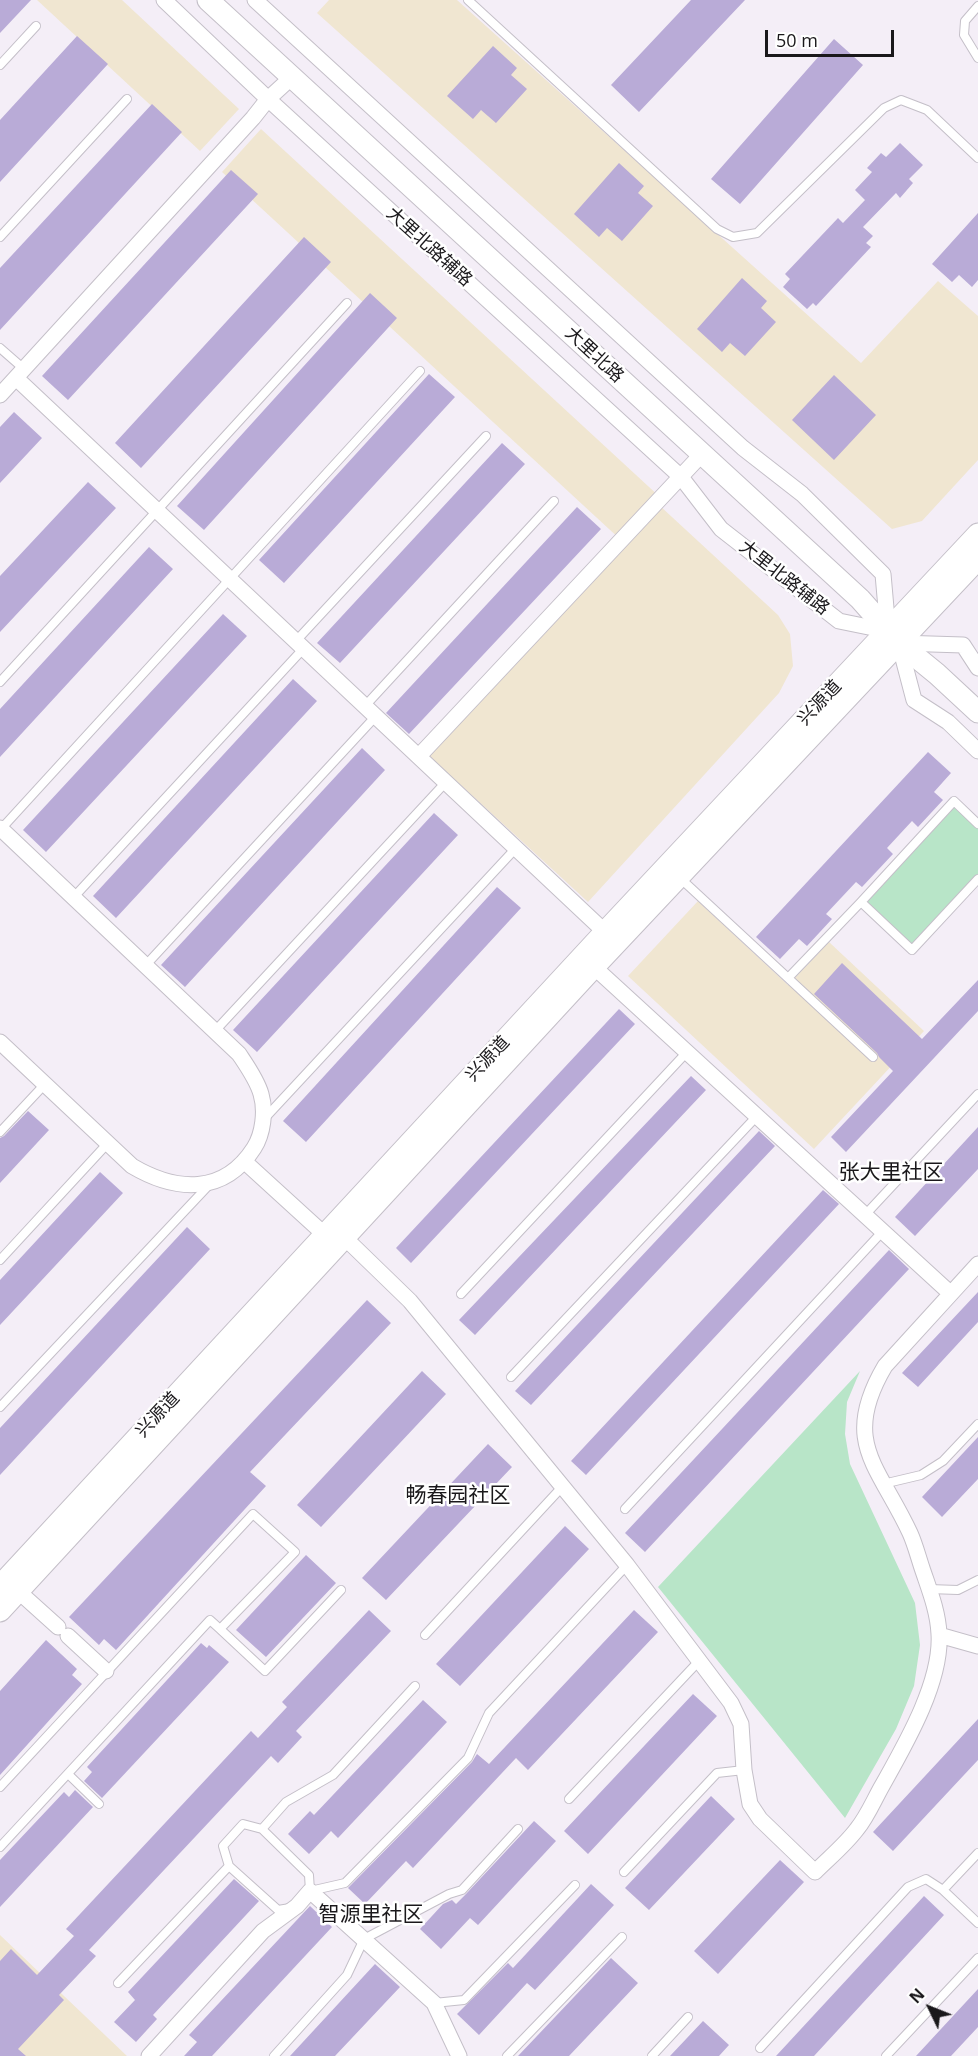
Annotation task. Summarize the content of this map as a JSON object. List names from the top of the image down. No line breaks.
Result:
{"streets":{"main road":["大里北路","兴源道"],"street":["大里北路辅路"]},"crossings":[["大里北路辅路","大里北路"],["大里北路辅路","兴源道"],["大里北路","兴源道"]],"districts":["张大里社区","畅春园社区","智源里社区"],"scale_bar":"50 m","north":"top left"}
